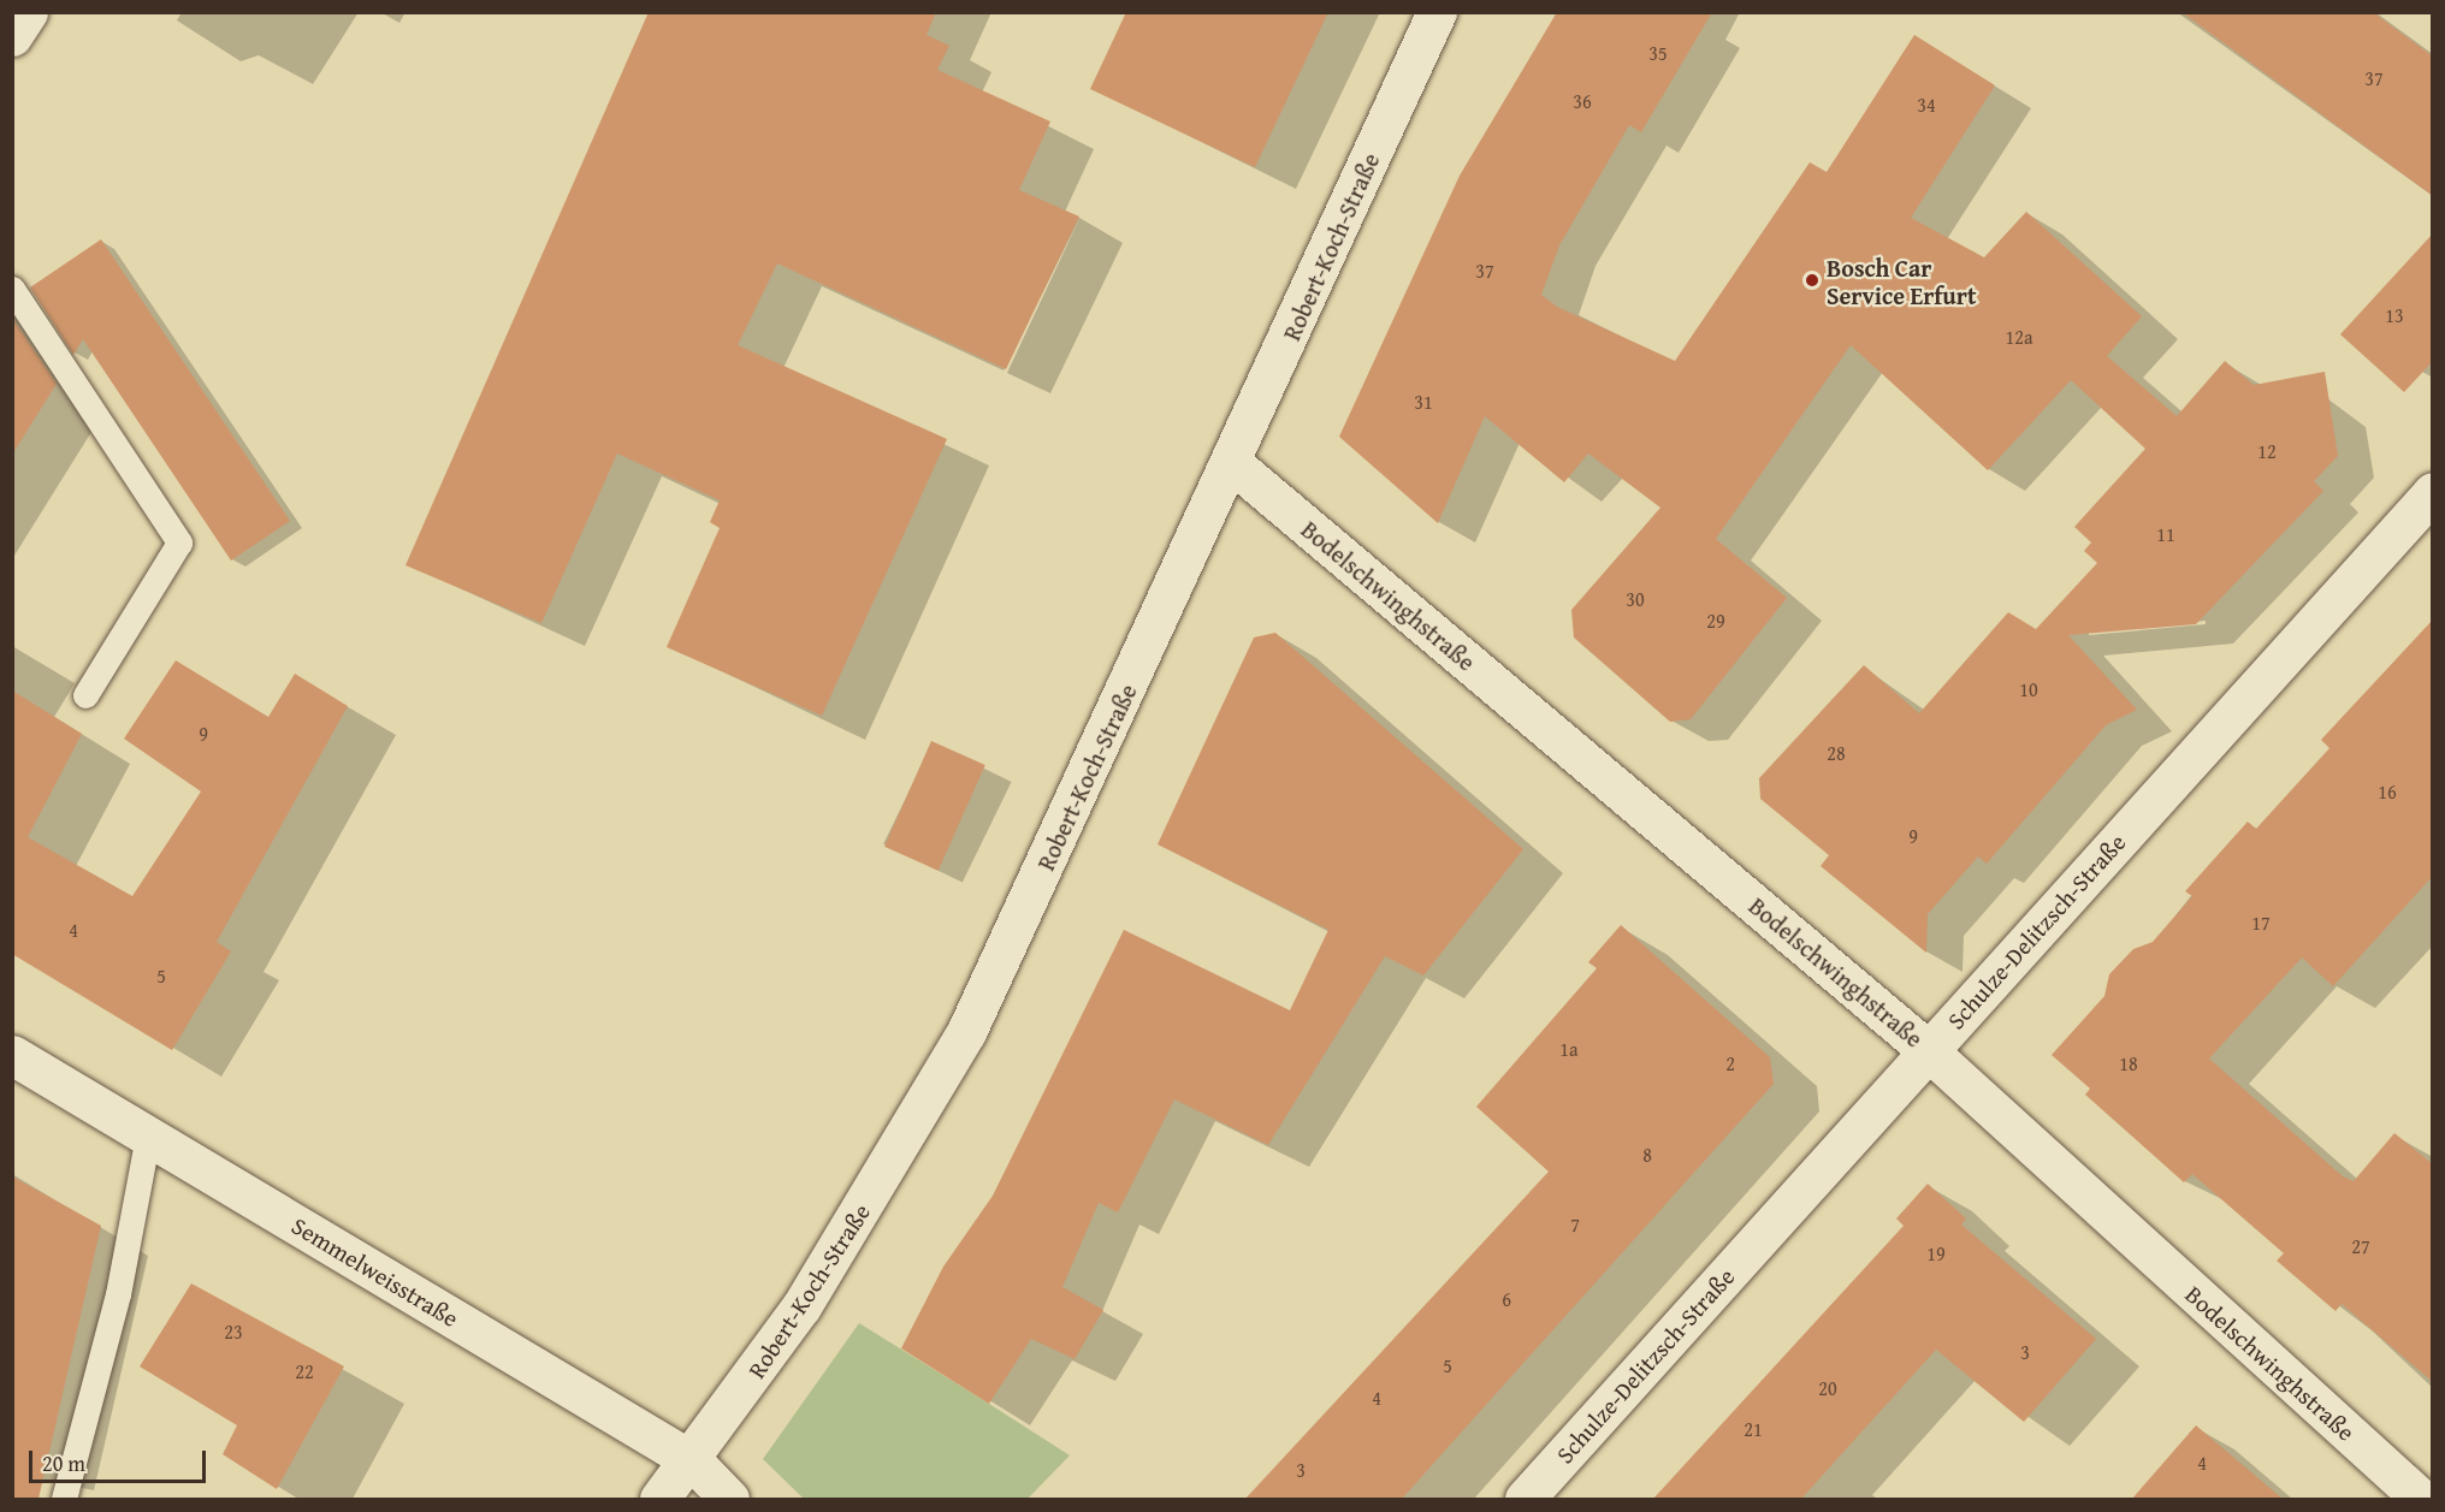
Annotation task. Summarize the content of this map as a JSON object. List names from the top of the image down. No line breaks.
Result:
{"streets":{"street":["Robert-Koch-Straße","Bodelschwinghstraße","Schulze-Delitzsch-Straße","Semmelweisstraße"]},"crossings":[["Robert-Koch-Straße","Bodelschwinghstraße"],["Robert-Koch-Straße","Semmelweisstraße"],["Bodelschwinghstraße","Schulze-Delitzsch-Straße"]],"places":["Bosch Car Service Erfurt"],"house_numbers":["35","37","36","34","37","13","12a","31","12","11","30","29","10","9","28","16","9","17","4","5","1a","2","18","8","7","27","19","6","23","3","5","22","20","4","21","4","3"],"scale_bar":"20 m"}
